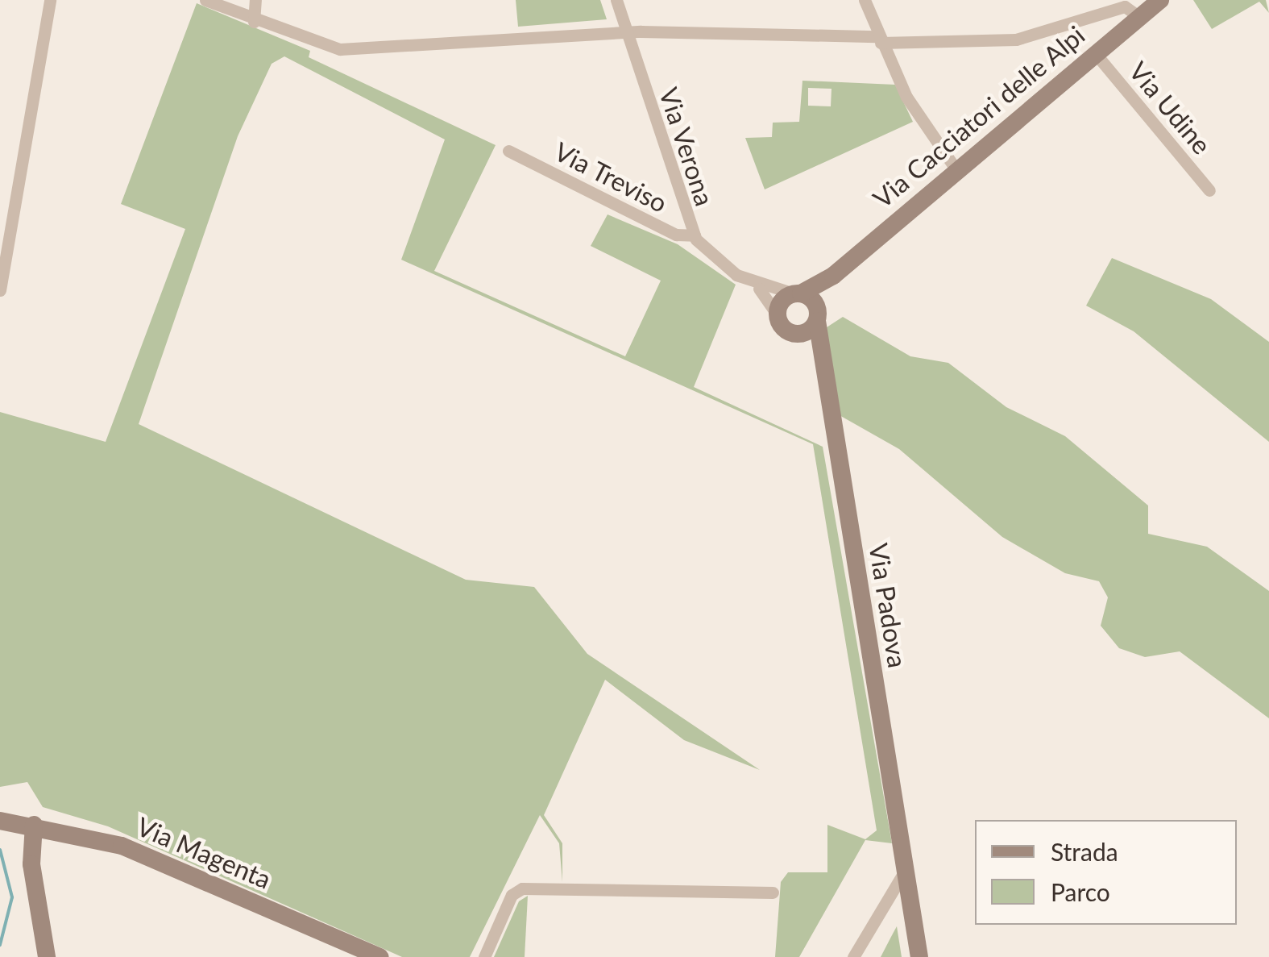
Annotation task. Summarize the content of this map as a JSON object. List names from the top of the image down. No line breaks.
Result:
{"streets":{"street":["Via Udine","Via Cacciatori delle Alpi","Via Verona","Via Treviso","Via Padova","Via Magenta"]},"crossings":[["Via Udine","Via Cacciatori delle Alpi"],["Via Cacciatori delle Alpi","Via Verona"],["Via Cacciatori delle Alpi","Via Padova"],["Via Verona","Via Treviso"]],"legend":["Strada","Parco"]}
